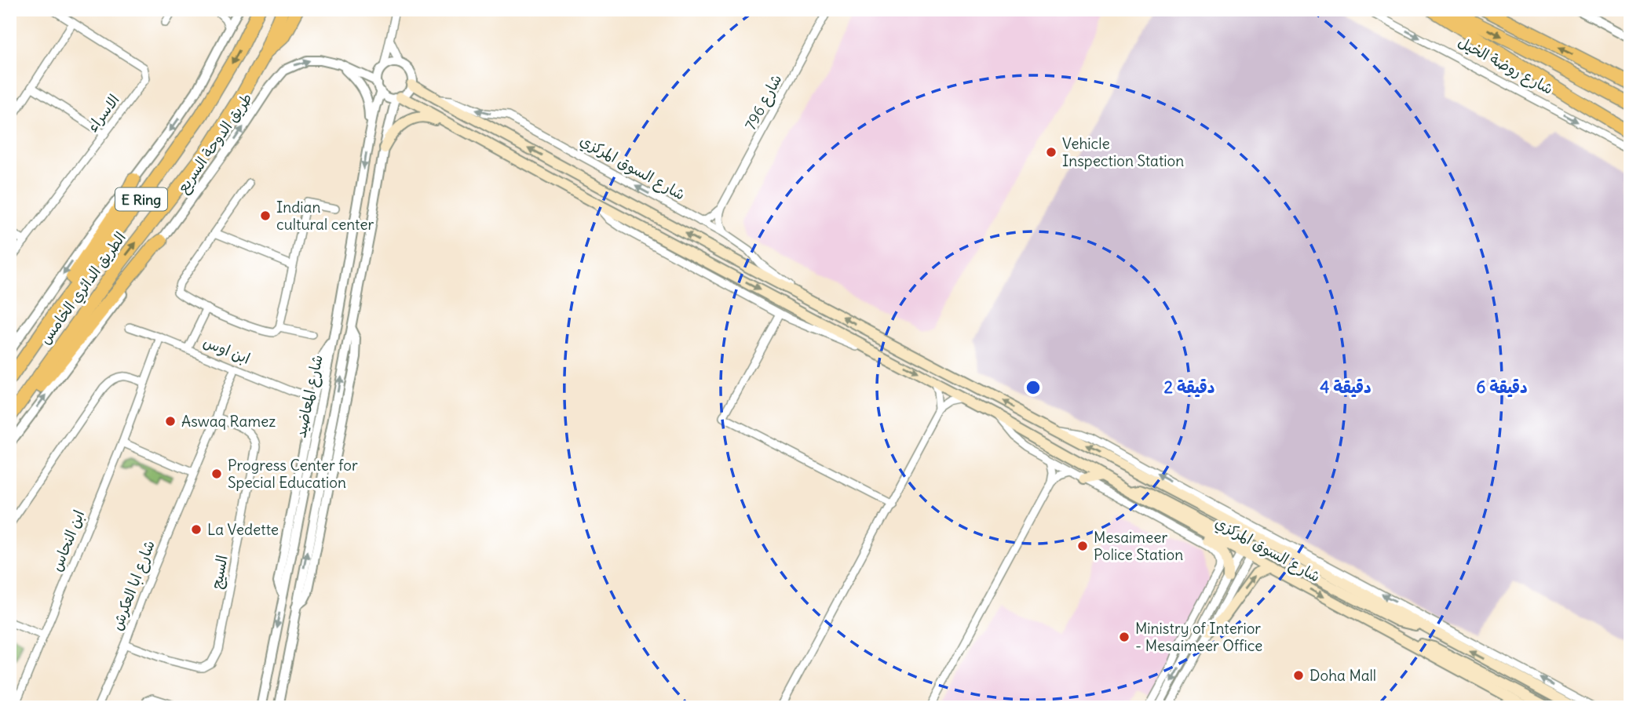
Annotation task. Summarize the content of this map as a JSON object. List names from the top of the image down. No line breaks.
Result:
{"streets":{"highway":["شارع روضة الخيل","E Ring","الطريق الدائري الخامس"],"main road":["شارع السوق المركزي"],"street":["شارع 796","الاسراء","طريق الدوحة السريع","ابن اوس","شارع المعاضيد","ابن النحاس","السيج","شارع ابا العكرش"]},"crossings":[["شارع 796","شارع السوق المركزي"],["طريق الدوحة السريع","شارع السوق المركزي"],["طريق الدوحة السريع","شارع المعاضيد"],["شارع السوق المركزي","شارع المعاضيد"],["ابن اوس","ابن النحاس"],["ابن اوس","شارع ابا العكرش"],["السيج","شارع ابا العكرش"]],"one_way":["شارع روضة الخيل"],"places":["Vehicle Inspection Station","Indian cultural center","Aswaq Ramez","Progress Center for Special Education","La Vedette","Mesaimeer Police Station","Ministry of Interior - Mesaimeer Office","Doha Mall"],"rings":["2 دقيقة","4 دقيقة","6 دقيقة"]}
